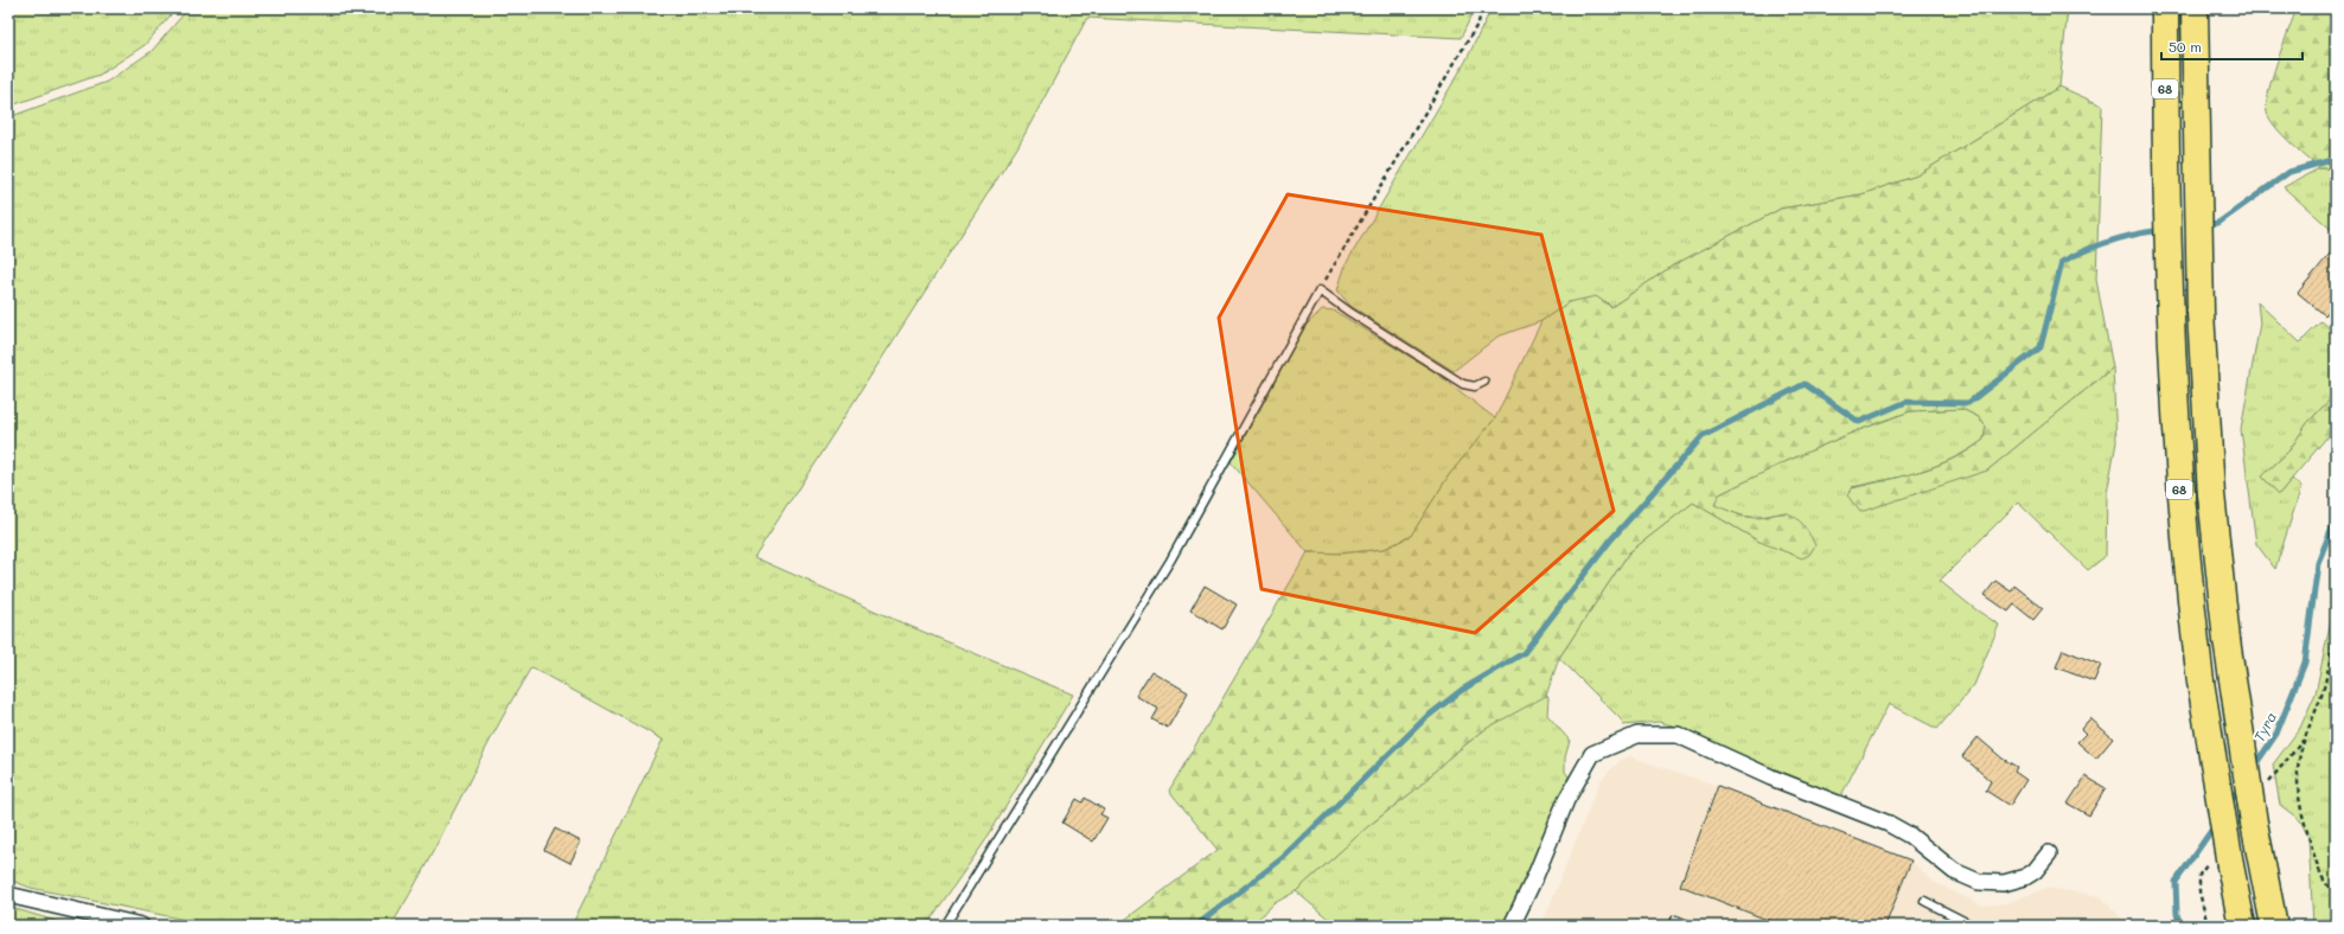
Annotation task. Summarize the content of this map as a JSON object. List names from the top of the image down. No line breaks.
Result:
{"streets":{"highway":["68"]},"water":["Tyra"],"scale_bar":"50 m"}
